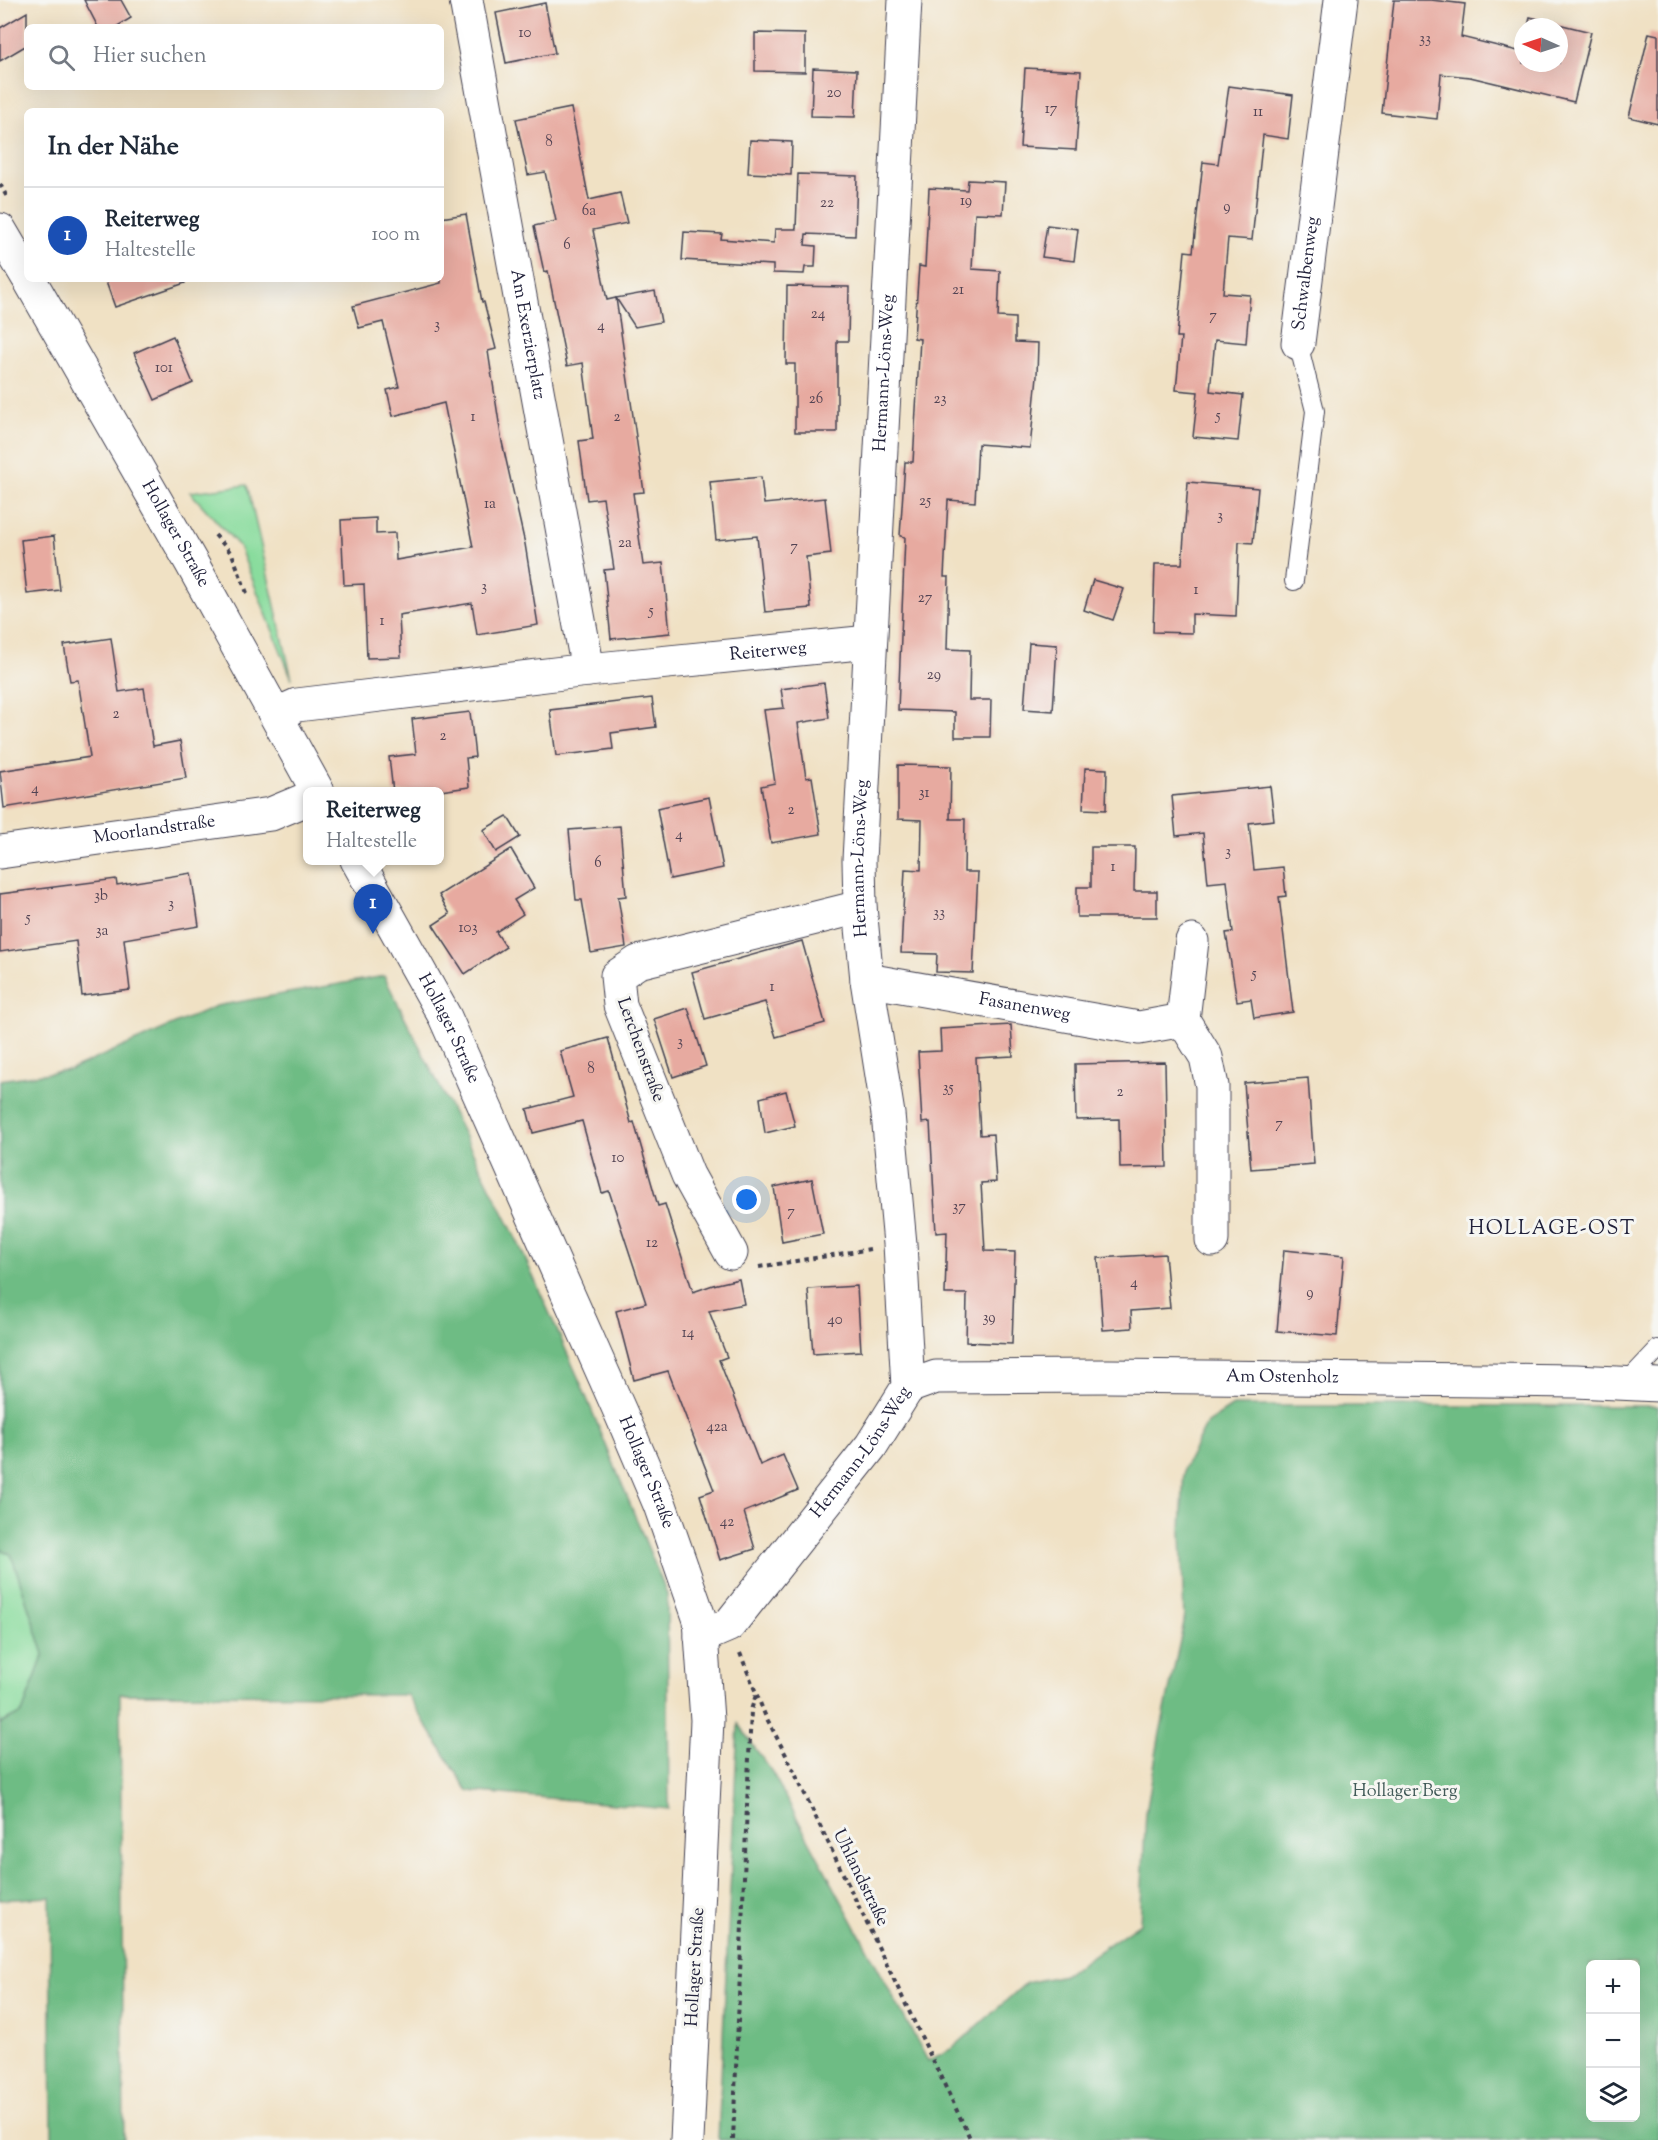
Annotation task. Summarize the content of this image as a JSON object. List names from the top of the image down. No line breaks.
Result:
{"streets":{"street":["Schwalbenweg","Am Exerzierplatz","Hermann-Löns-Weg","Hollager Straße","Reiterweg","Moorlandstraße","Fasanenweg","Lerchenstraße","Am Ostenholz"],"path":["Uhlandstraße"]},"crossings":[["Am Exerzierplatz","Reiterweg"],["Hermann-Löns-Weg","Hollager Straße"],["Hermann-Löns-Weg","Reiterweg"],["Hermann-Löns-Weg","Fasanenweg"],["Hermann-Löns-Weg","Lerchenstraße"],["Hermann-Löns-Weg","Am Ostenholz"],["Hermann-Löns-Weg","Uhlandstraße"],["Hollager Straße","Reiterweg"],["Hollager Straße","Uhlandstraße"]],"districts":["HOLLAGE-OST"],"parks":["Hollager Berg"],"house_numbers":["10","33","20","17","11","8","19","22","9","6a","6","21","24","7","3","4","101","26","23","5","1","2","25","1a","3","2a","7","3","1","27","5","1","29","2","2","4","31","2","4","3","6","1","3b","3","33","5","103","3a","5","1","3","8","35","2","7","10","37","7","12","4","9","39","40","14","42a","42"],"north":"left","page":{"search":"Hier suchen","heading":"In der Nähe","list":[{"mark":"1","name":"Reiterweg","note":"Haltestelle","value":"100 m"}],"popup":["Reiterweg","Haltestelle"],"pins":"1","map_buttons":["+","−"]}}
